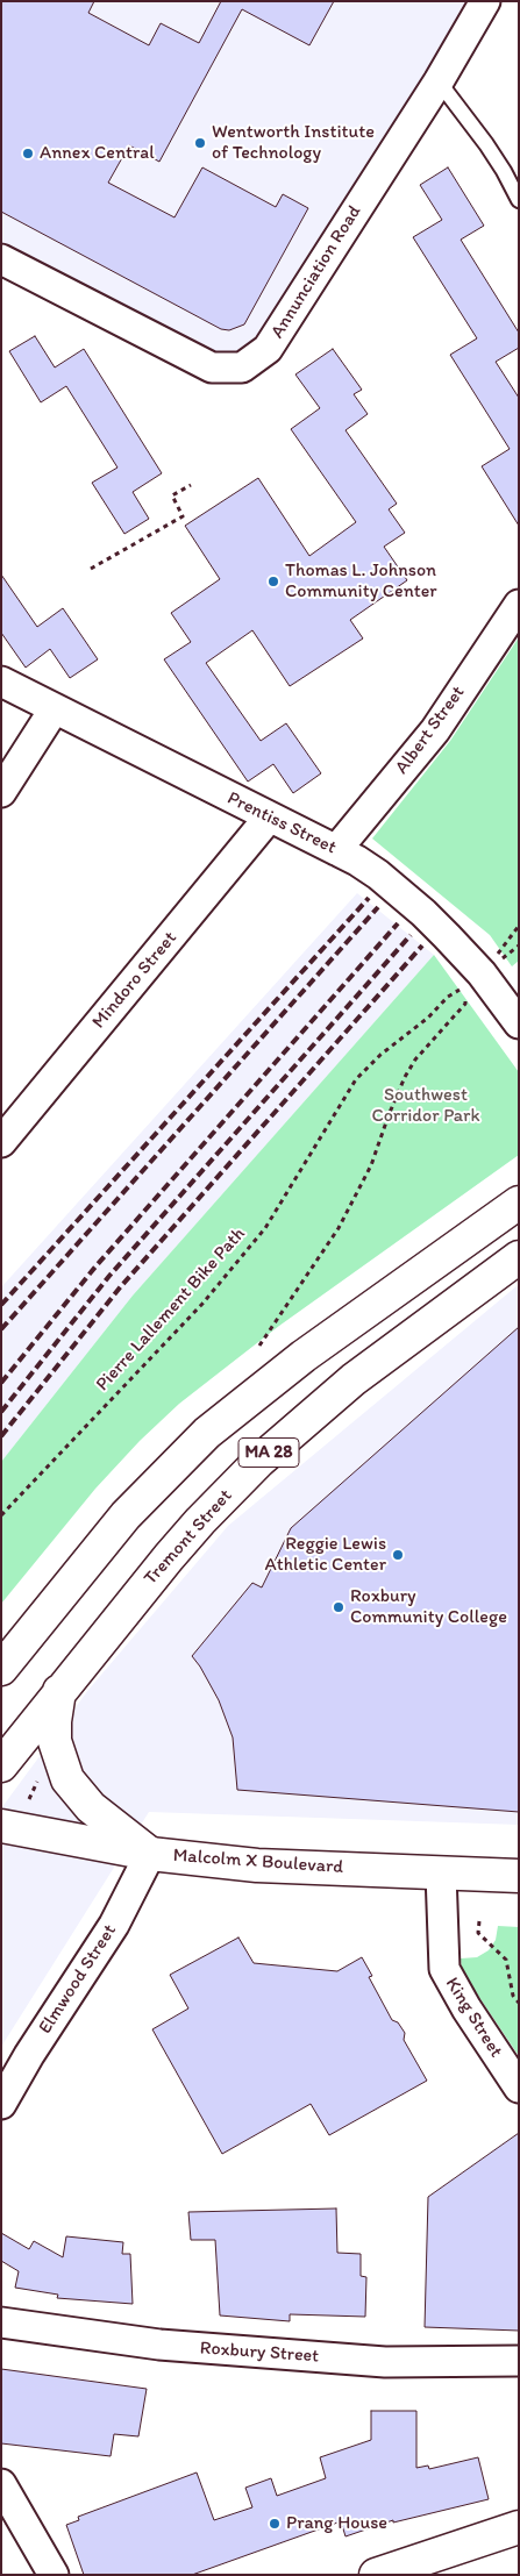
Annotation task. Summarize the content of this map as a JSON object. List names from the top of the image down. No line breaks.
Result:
{"streets":{"main road":["MA 28","Tremont Street","Malcolm X Boulevard"],"street":["Annunciation Road","Albert Street","Prentiss Street","Mindoro Street","Elmwood Street","King Street","Roxbury Street"],"path":["Pierre Lallement Bike Path"]},"crossings":[["Albert Street","Prentiss Street"],["Prentiss Street","Mindoro Street"],["Malcolm X Boulevard","Elmwood Street"],["Malcolm X Boulevard","King Street"]],"parks":["Southwest Corridor Park"],"places":["Wentworth Institute of Technology","Annex Central","Thomas L. Johnson Community Center","Reggie Lewis Athletic Center","Roxbury Community College","Prang House"]}
